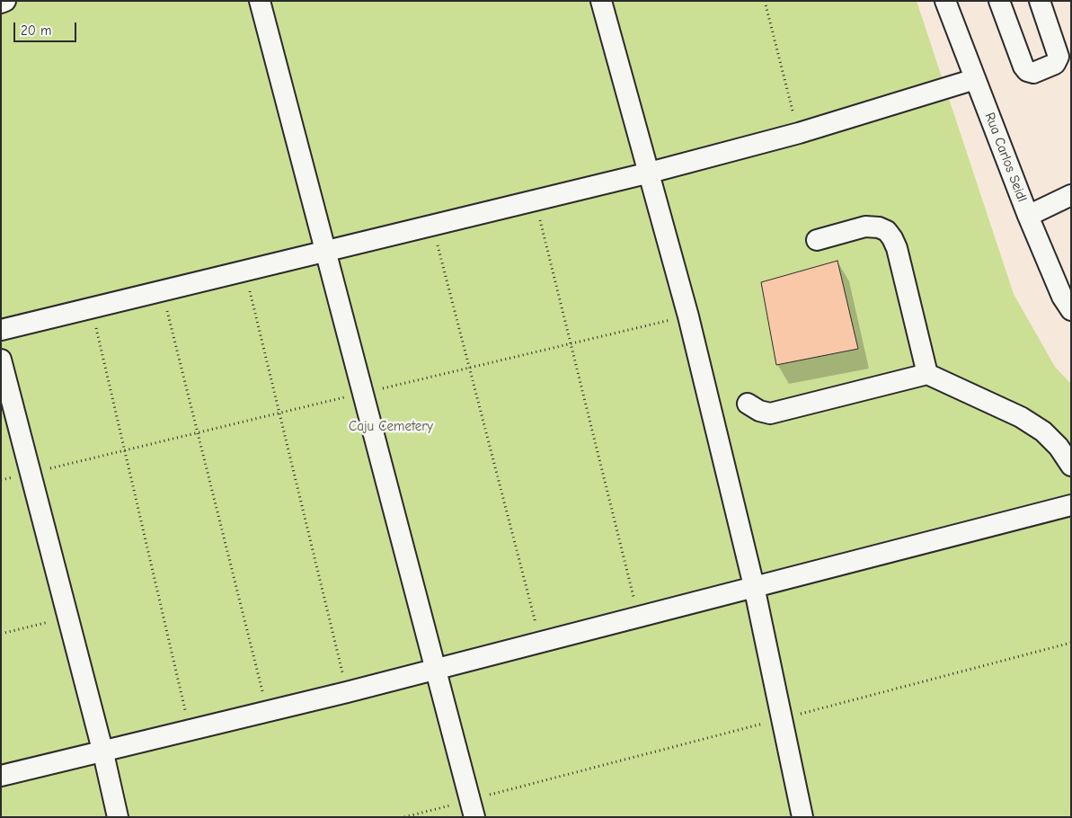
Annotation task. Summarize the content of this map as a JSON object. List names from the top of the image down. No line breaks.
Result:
{"streets":{"street":["Rua Carlos Seidl"]},"parks":["Caju Cemetery"],"scale_bar":"20 m"}
